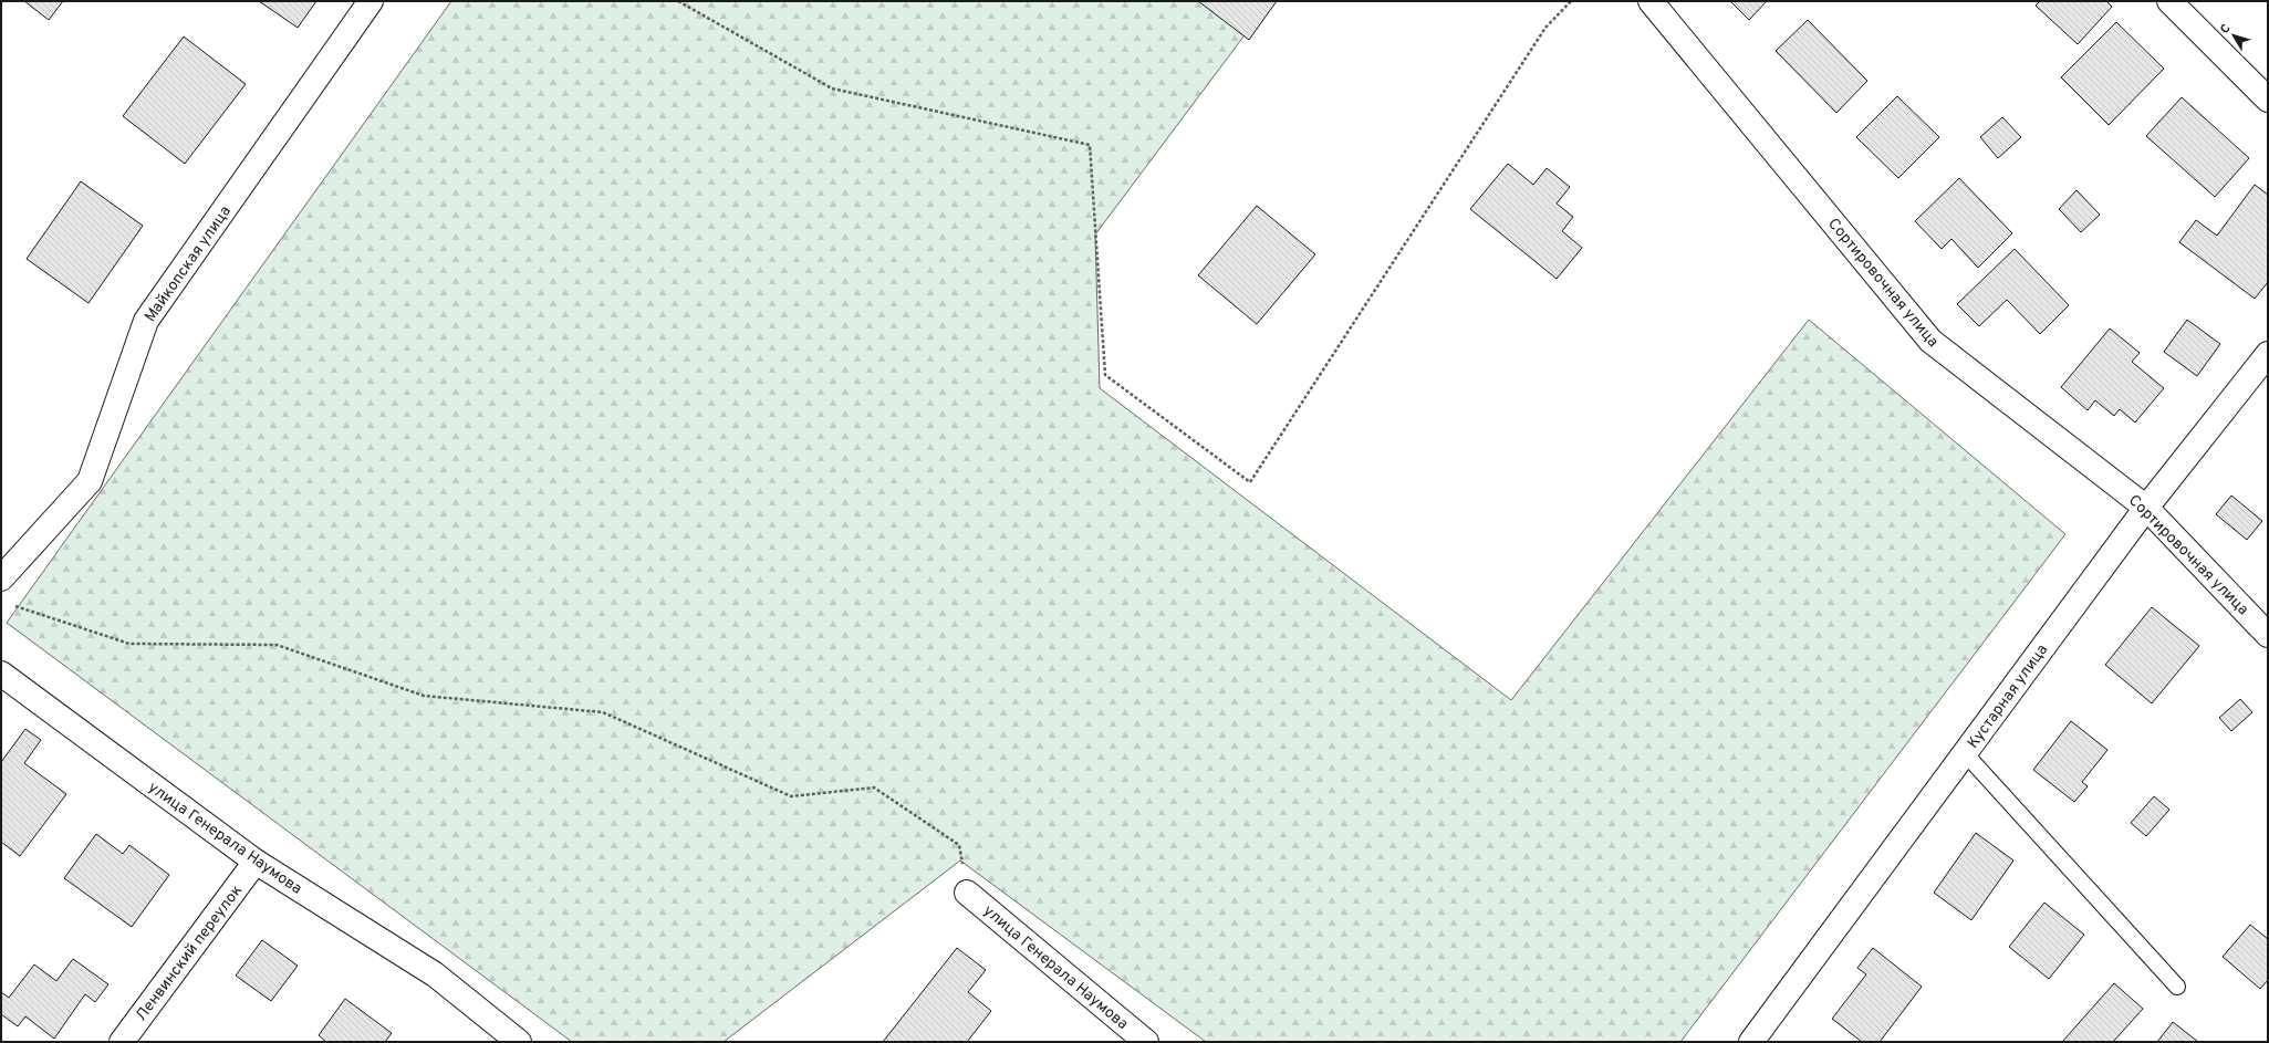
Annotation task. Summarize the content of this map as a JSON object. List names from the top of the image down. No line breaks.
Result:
{"streets":{"street":["Майкопская улица","Сортировочная улица","Кустарная улица","улица Генерала Наумова","Ленвинский переулок"]},"crossings":[["Сортировочная улица","Кустарная улица"],["улица Генерала Наумова","Ленвинский переулок"]],"north":"top left"}
